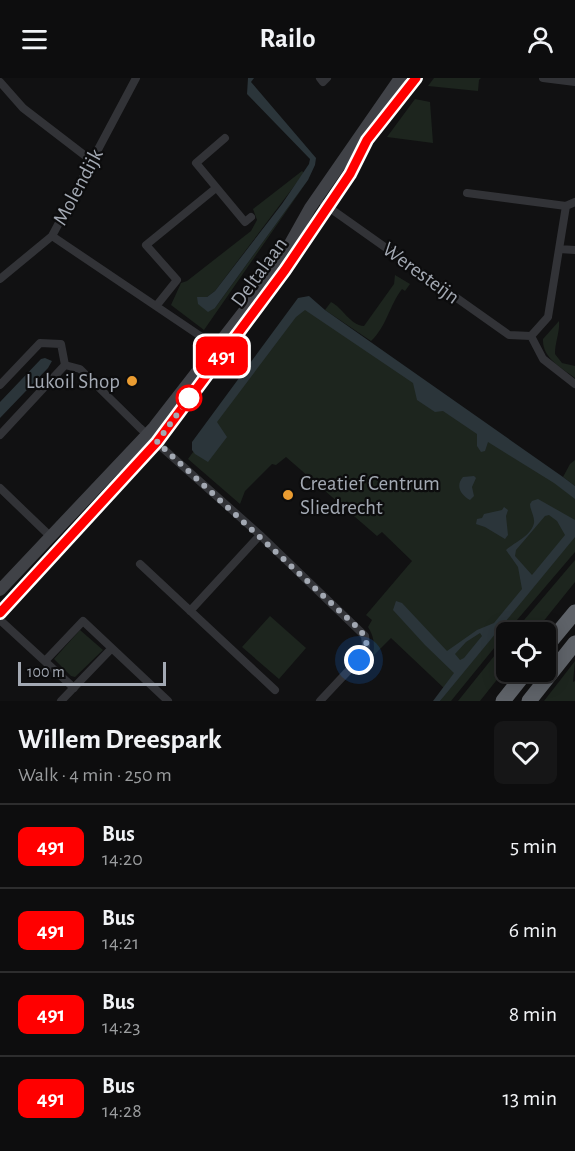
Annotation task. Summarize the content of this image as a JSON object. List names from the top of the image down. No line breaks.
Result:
{"streets":{"street":["Molendijk","Deltalaan","Weresteijn"]},"crossings":[["Deltalaan","Weresteijn"]],"places":["Lukoil Shop","Creatief Centrum Sliedrecht"],"lines":["bus line 491"],"scale_bar":"100 m","page":{"header":"Railo","on_map":"491","scale":"100 m","heading":["Willem Dreespark","Walk · 4 min · 250 m"],"list":[{"mark":"491","name":"Bus","note":"14:20","value":"5 min"},{"mark":"491","name":"Bus","note":"14:21","value":"6 min"},{"mark":"491","name":"Bus","note":"14:23","value":"8 min"},{"mark":"491","name":"Bus","note":"14:28","value":"13 min"}]}}
